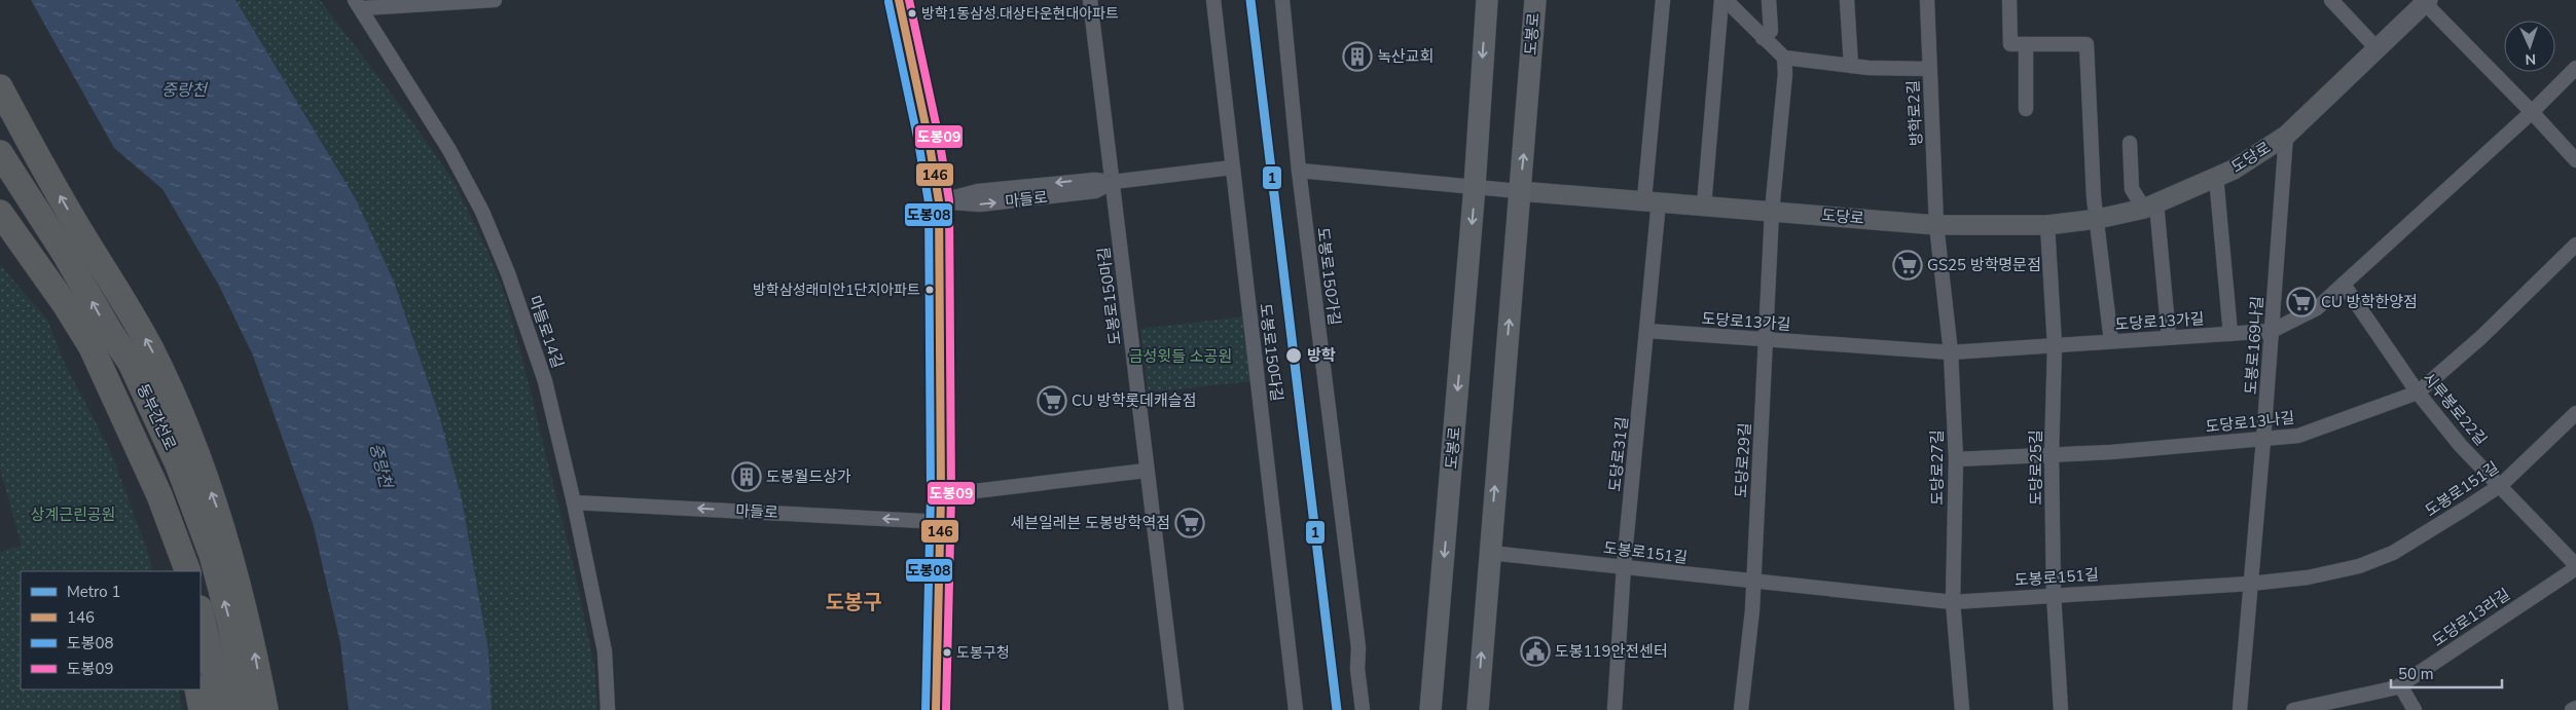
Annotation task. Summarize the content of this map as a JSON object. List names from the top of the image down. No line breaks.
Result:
{"streets":{"highway":["동부간선로"],"main road":["도봉로","도당로"],"street":["방학로2길","마들로","도봉로150가길","도봉로150마길","도당로13가길","마들로14길","도봉로169나길","도봉로150다길","시루봉로22길","도당로13나길","도당로31길","도당로29길","도당로27길","도당로25길","도봉로151길","도당로13라길"]},"crossings":[["도봉로","도당로"],["도봉로","도봉로151길"],["방학로2길","도당로"],["방학로2길","도당로27길"],["도당로","도봉로169나길"],["도당로","도당로31길"],["도당로","도당로29길"],["도당로","도당로27길"],["도당로","도당로25길"],["마들로","도봉로150마길"],["마들로","마들로14길"],["마들로","도봉로150다길"],["도당로13가길","도봉로169나길"],["도당로13가길","시루봉로22길"],["도당로13가길","도당로31길"],["도당로13가길","도당로29길"],["도당로13가길","도당로27길"],["도당로13가길","도당로25길"],["도봉로169나길","도당로13나길"],["도봉로169나길","도봉로151길"],["시루봉로22길","도당로13나길"],["시루봉로22길","도봉로151길"],["시루봉로22길","도당로13라길"],["도당로13나길","도당로27길"],["도당로13나길","도당로25길"],["도당로31길","도봉로151길"],["도당로29길","도봉로151길"],["도당로27길","도봉로151길"],["도당로25길","도봉로151길"]],"one_way":["마들로"],"districts":["도봉구"],"water":["중랑천"],"parks":["금성윗들 소공원","상계근린공원"],"places":{"other":["방학1동삼성.대상타운현대아파트","방학삼성래미안1단지아파트","방학","도봉구청"],"building":["녹산교회","도봉월드상가"],"supermarket":["GS25 방학명문점","CU 방학한양점","CU 방학롯데캐슬점","세븐일레븐 도봉방학역점"],"public building":["도봉119안전센터"]},"lines":["metro line 1","transit line 146","transit line 도봉09","transit line 도봉08"],"legend":["Metro 1","146","도봉08","도봉09"],"scale_bar":"50 m","north":"bottom"}
